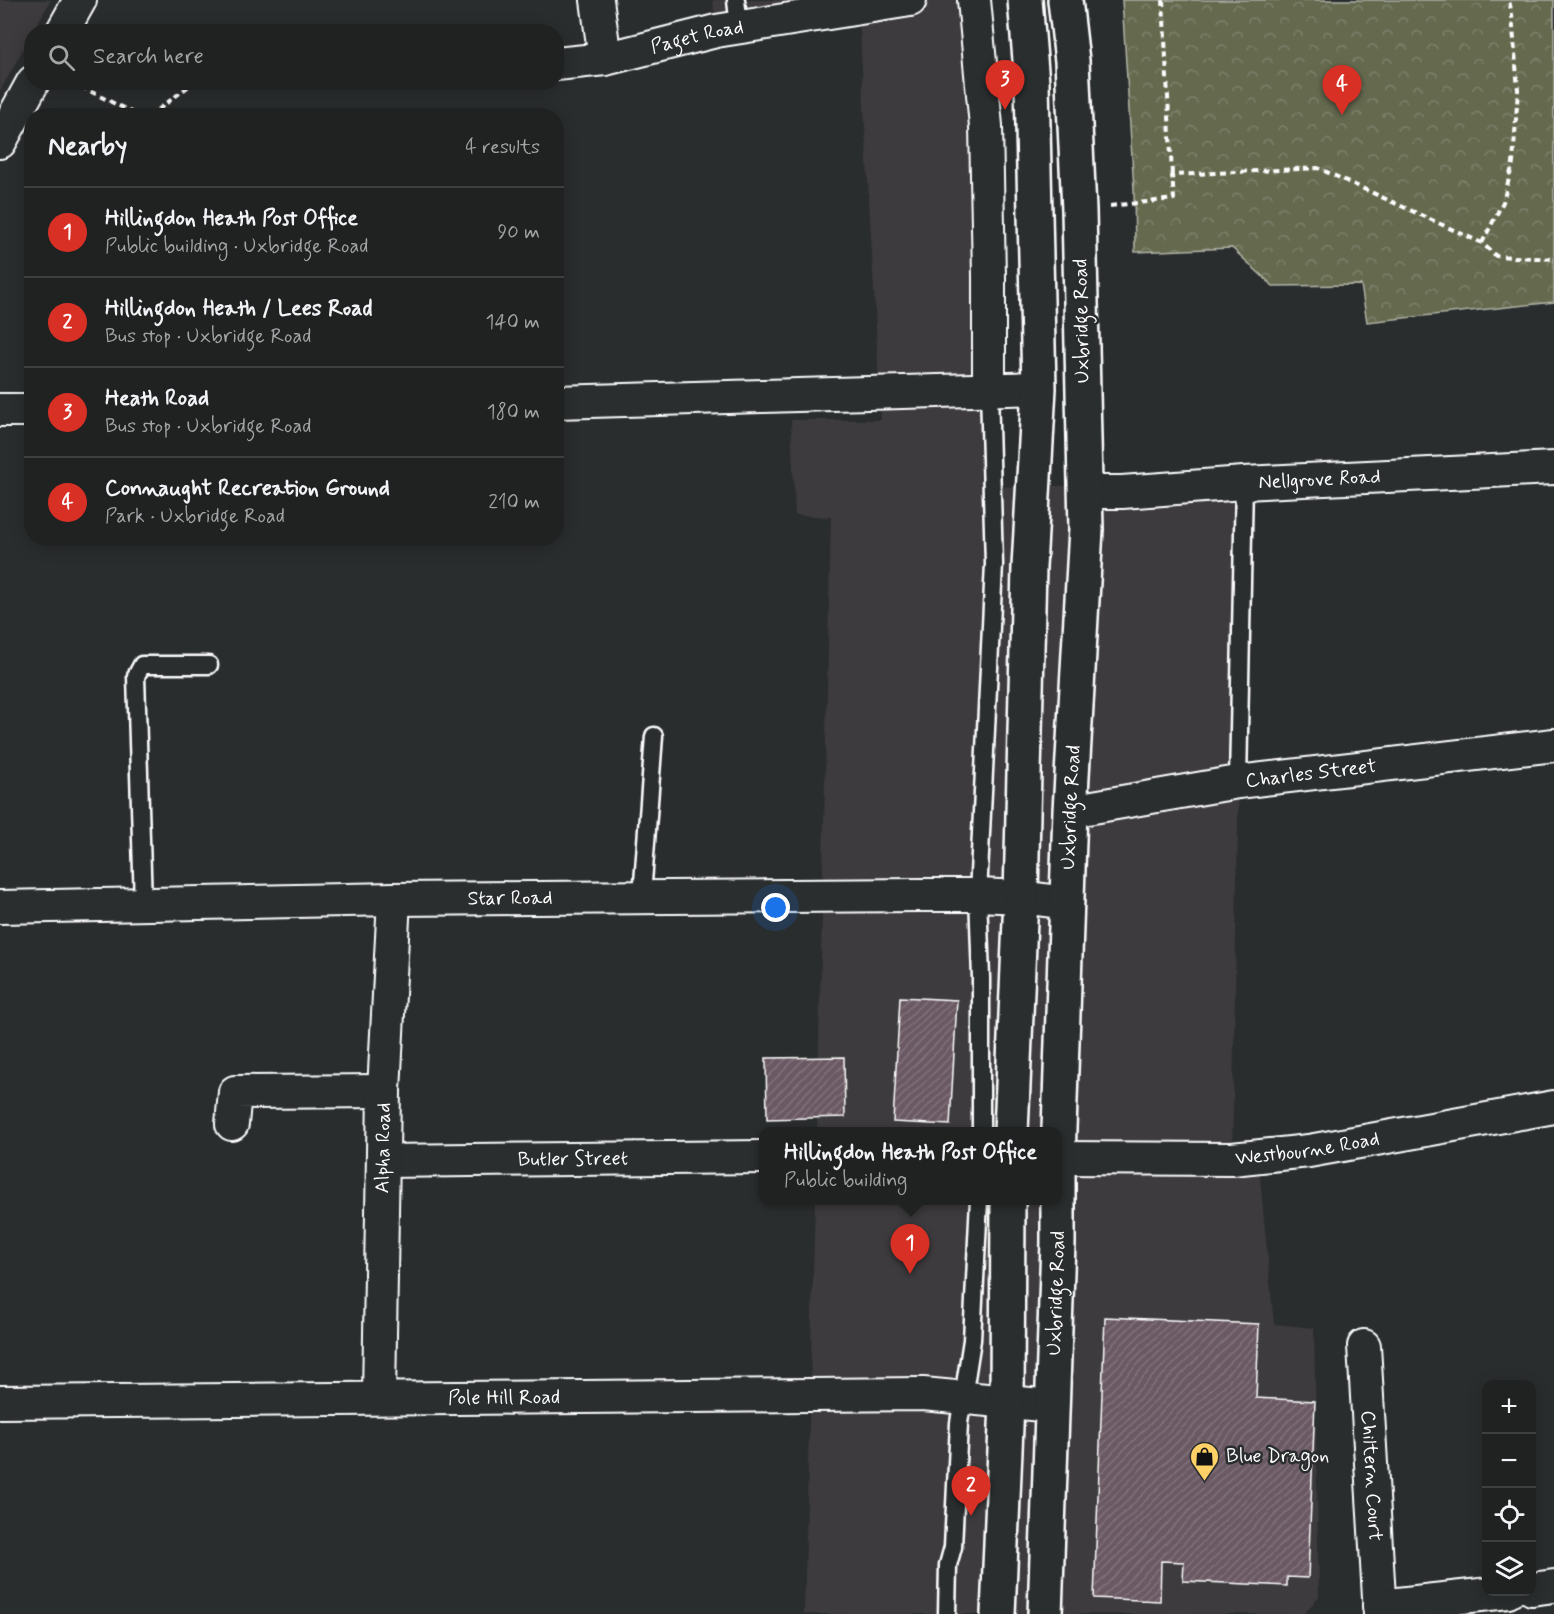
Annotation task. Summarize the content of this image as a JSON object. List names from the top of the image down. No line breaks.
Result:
{"streets":{"main road":["Uxbridge Road"],"street":["Paget Road","Nellgrove Road","Charles Street","Star Road","Alpha Road","Westbourne Road","Butler Street","Pole Hill Road","Chiltern Court"]},"crossings":[["Uxbridge Road","Nellgrove Road"],["Uxbridge Road","Charles Street"],["Uxbridge Road","Star Road"],["Uxbridge Road","Pole Hill Road"],["Star Road","Alpha Road"],["Alpha Road","Butler Street"],["Alpha Road","Pole Hill Road"]],"places":{"shop":["Blue Dragon"]},"page":{"search":"Search here","pins":["3","4","1","2"],"heading":["Nearby","4 results"],"list":[{"mark":"1","name":"Hillingdon Heath Post Office","note":"Public building · Uxbridge Road","value":"90 m"},{"mark":"2","name":"Hillingdon Heath / Lees Road","note":"Bus stop · Uxbridge Road","value":"140 m"},{"mark":"3","name":"Heath Road","note":"Bus stop · Uxbridge Road","value":"180 m"},{"mark":"4","name":"Connaught Recreation Ground","note":"Park · Uxbridge Road","value":"210 m"}],"popup":["Hillingdon Heath Post Office","Public building"],"map_buttons":["+","−"]}}
